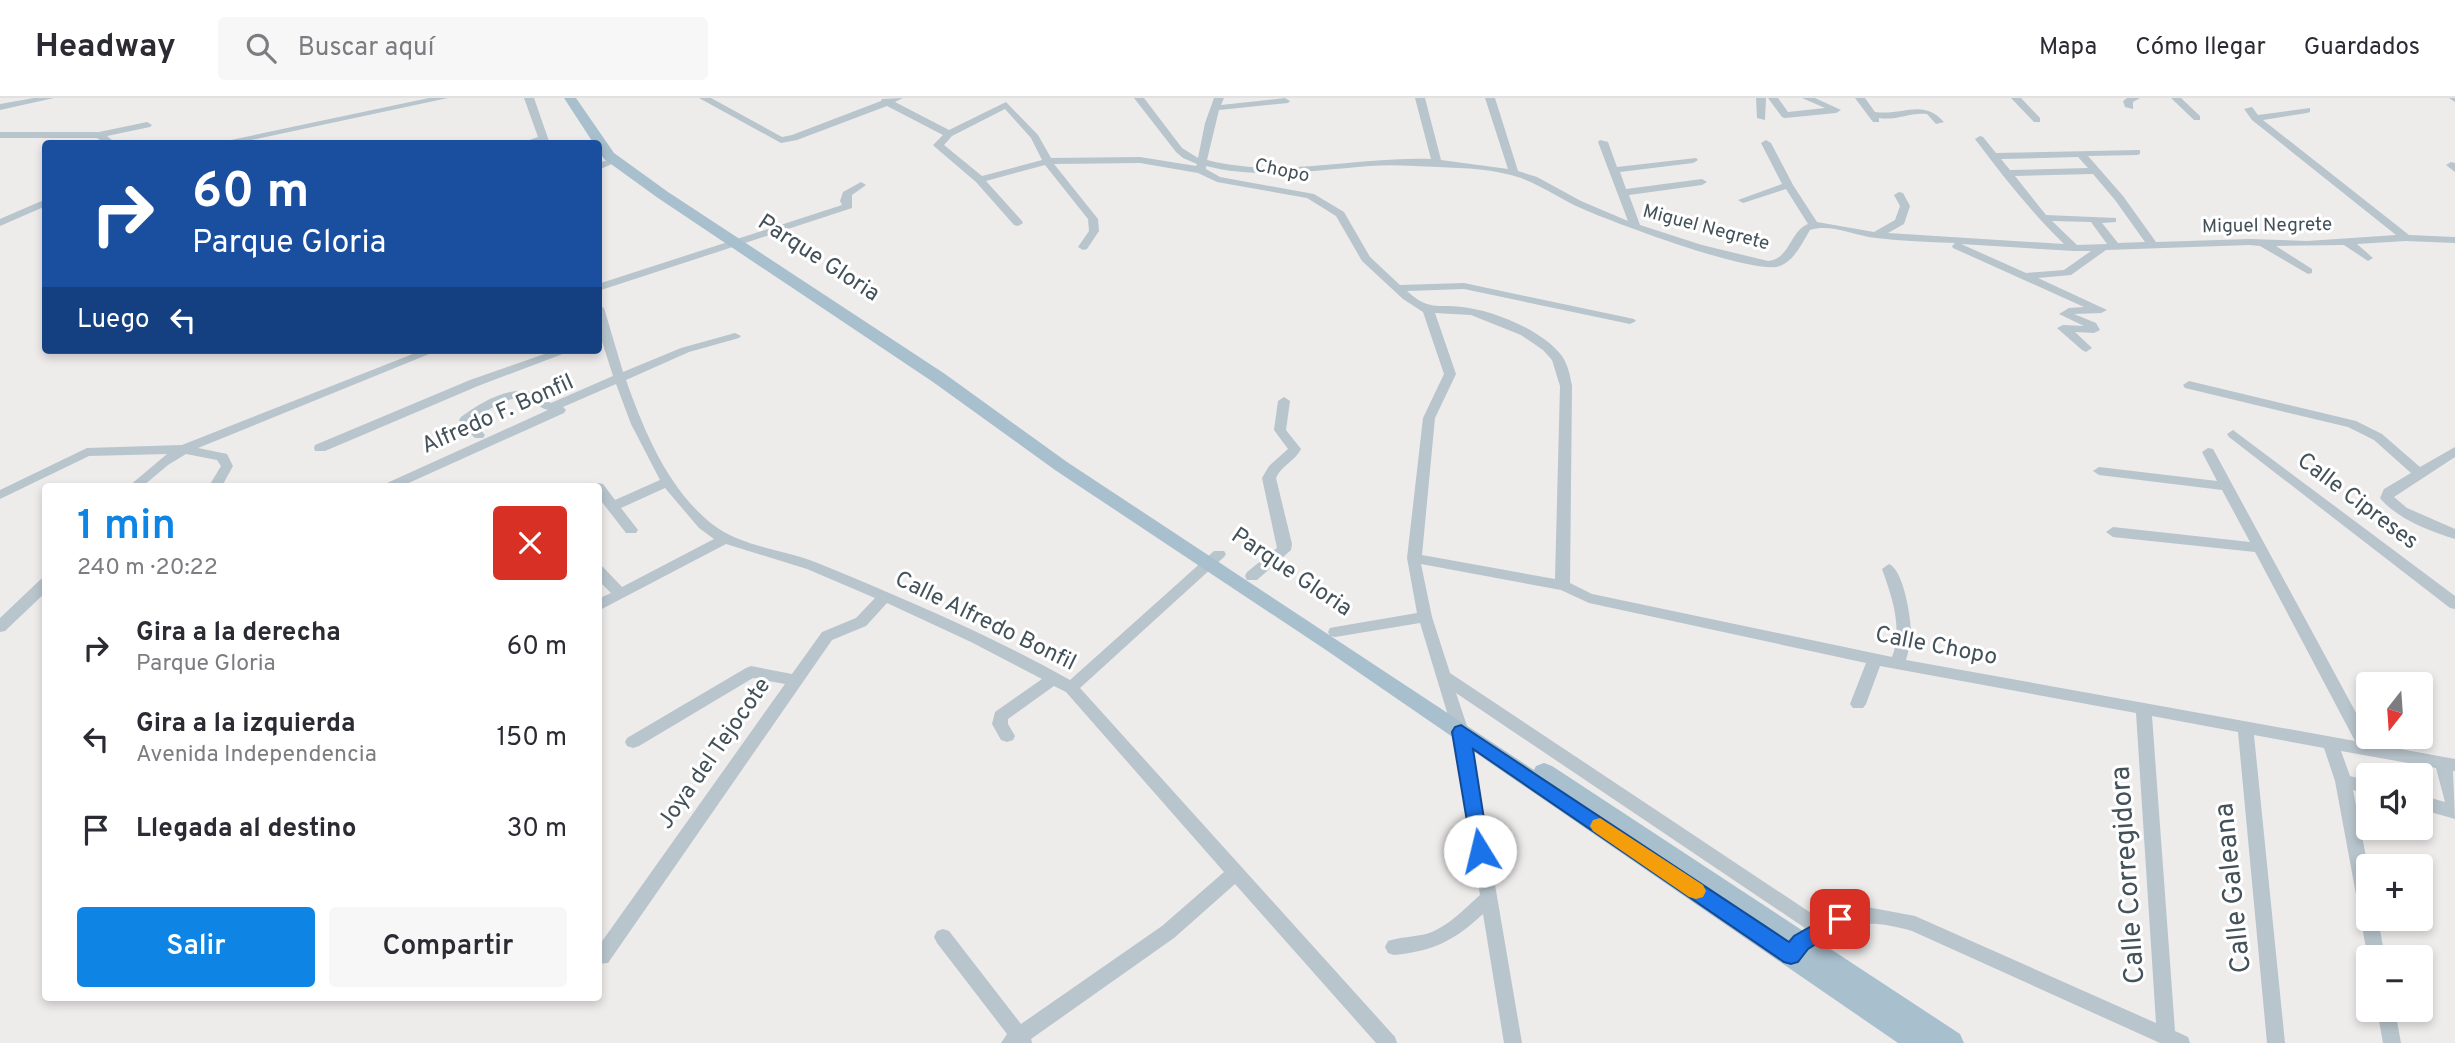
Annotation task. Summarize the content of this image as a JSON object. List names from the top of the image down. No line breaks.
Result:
{"streets":{"main road":["Parque Gloria"],"street":["Chopo","Miguel Negrete","Alfredo F. Bonfil","Calle Cipreses","Calle Alfredo Bonfil","Calle Chopo","Joya del Tejocote","Calle Corregidora","Calle Galeana"]},"crossings":[["Chopo","Miguel Negrete"],["Alfredo F. Bonfil","Calle Alfredo Bonfil"],["Calle Alfredo Bonfil","Joya del Tejocote"],["Calle Chopo","Calle Corregidora"],["Calle Chopo","Calle Galeana"]],"north":"bottom","page":{"header":"Headway","search":"Buscar aquí","nav":["Mapa","Cómo llegar","Guardados"],"turn":["60 m","Parque Gloria"],"then":"Luego","heading":["1 min","240 m · 20:22"],"list":[{"name":"Gira a la derecha","note":"Parque Gloria","value":"60 m"},{"name":"Gira a la izquierda","note":"Avenida Independencia","value":"150 m"},{"name":"Llegada al destino","value":"30 m"}],"map_buttons":["+","−"],"buttons":["Salir","Compartir"]}}
